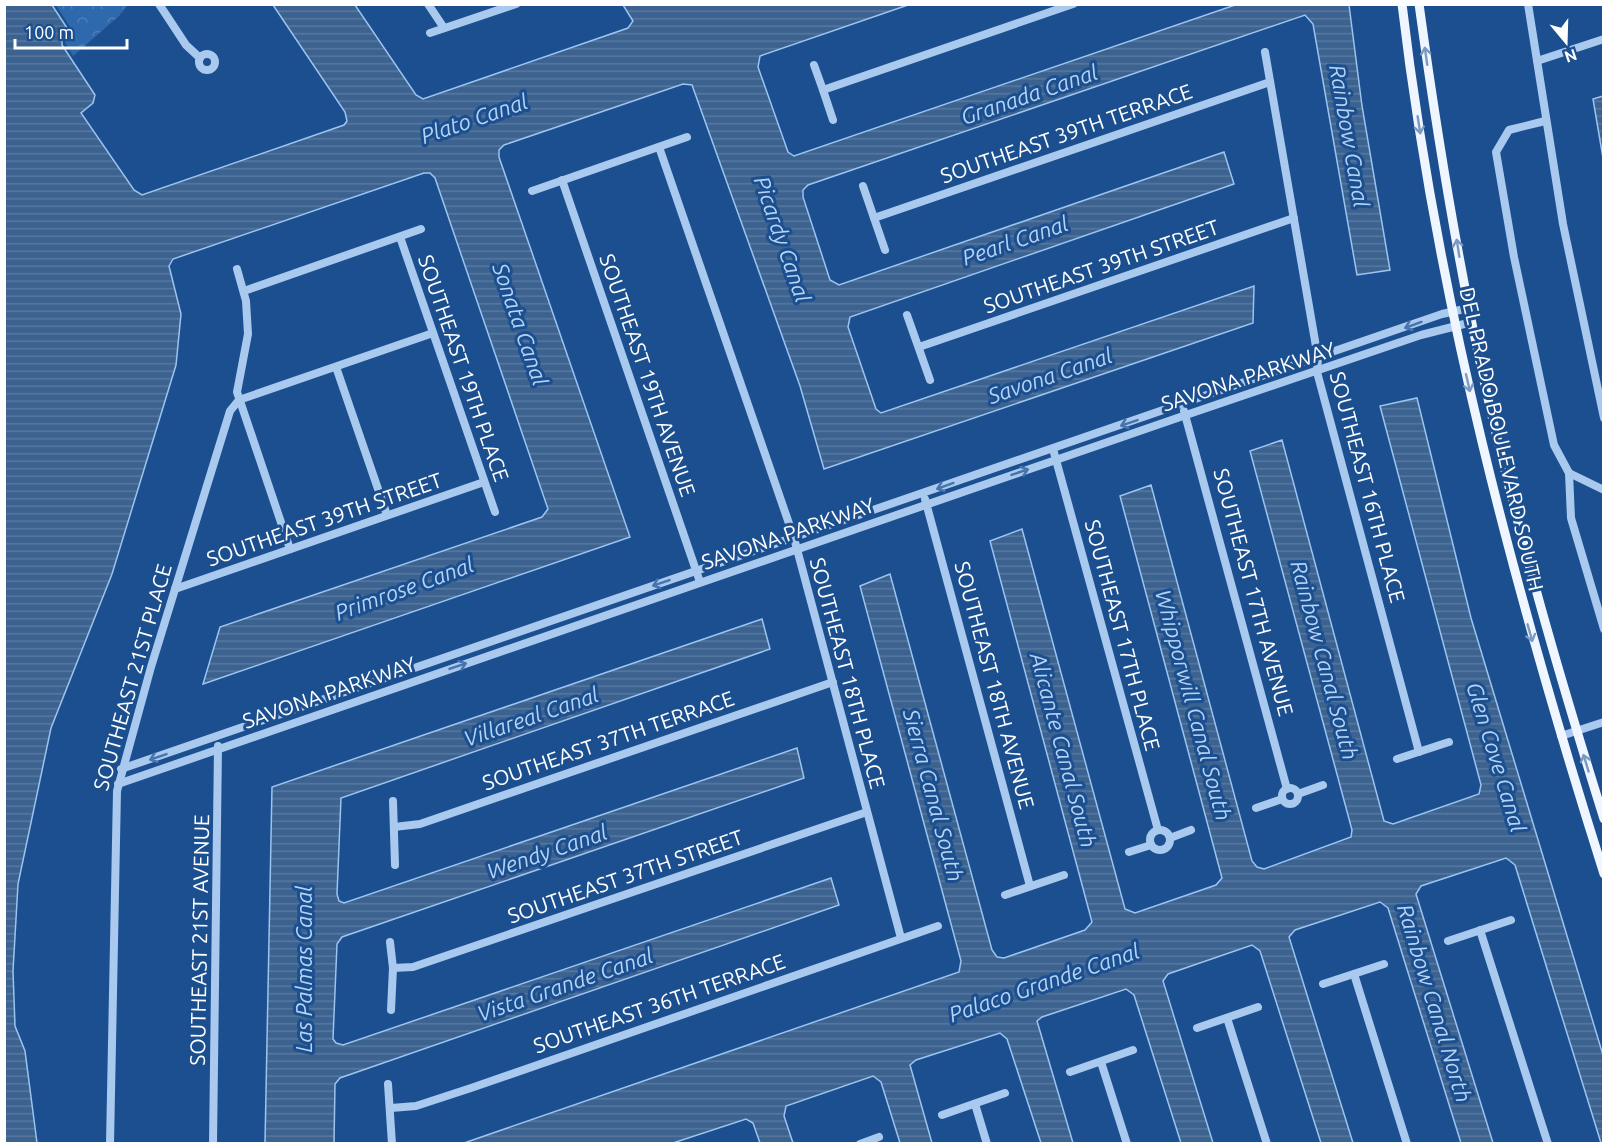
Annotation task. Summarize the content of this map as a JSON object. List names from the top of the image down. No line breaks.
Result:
{"streets":{"main road":["DEL PRADO BOULEVARD SOUTH"],"street":["SOUTHEAST 39TH TERRACE","SOUTHEAST 39TH STREET","SOUTHEAST 19TH PLACE","SOUTHEAST 19TH AVENUE","SAVONA PARKWAY","SOUTHEAST 16TH PLACE","SOUTHEAST 17TH AVENUE","SOUTHEAST 17TH PLACE","SOUTHEAST 18TH PLACE","SOUTHEAST 21ST PLACE","SOUTHEAST 18TH AVENUE","SOUTHEAST 37TH TERRACE","SOUTHEAST 37TH STREET","SOUTHEAST 21ST AVENUE","SOUTHEAST 36TH TERRACE"]},"crossings":[["SOUTHEAST 39TH TERRACE","SOUTHEAST 16TH PLACE"],["SOUTHEAST 39TH STREET","SOUTHEAST 19TH PLACE"],["SOUTHEAST 39TH STREET","SOUTHEAST 16TH PLACE"],["SOUTHEAST 39TH STREET","SOUTHEAST 21ST PLACE"],["SOUTHEAST 19TH AVENUE","SAVONA PARKWAY"],["SAVONA PARKWAY","DEL PRADO BOULEVARD SOUTH"],["SAVONA PARKWAY","SOUTHEAST 16TH PLACE"],["SAVONA PARKWAY","SOUTHEAST 17TH AVENUE"],["SAVONA PARKWAY","SOUTHEAST 17TH PLACE"],["SAVONA PARKWAY","SOUTHEAST 18TH PLACE"],["SAVONA PARKWAY","SOUTHEAST 21ST PLACE"],["SAVONA PARKWAY","SOUTHEAST 18TH AVENUE"],["SAVONA PARKWAY","SOUTHEAST 21ST AVENUE"],["SOUTHEAST 18TH PLACE","SOUTHEAST 37TH TERRACE"],["SOUTHEAST 18TH PLACE","SOUTHEAST 37TH STREET"],["SOUTHEAST 18TH PLACE","SOUTHEAST 36TH TERRACE"]],"water":["Granada Canal","Plato Canal","Rainbow Canal","Picardy Canal","Pearl Canal","Sonata Canal","Savona Canal","Primrose Canal","Rainbow Canal South","Whipporwill Canal South","Villareal Canal","Alicante Canal South","Glen Cove Canal","Sierra Canal South","Wendy Canal","Las Palmas Canal","Palaco Grande Canal","Vista Grande Canal","Rainbow Canal North"],"scale_bar":"100 m","north":"bottom"}
